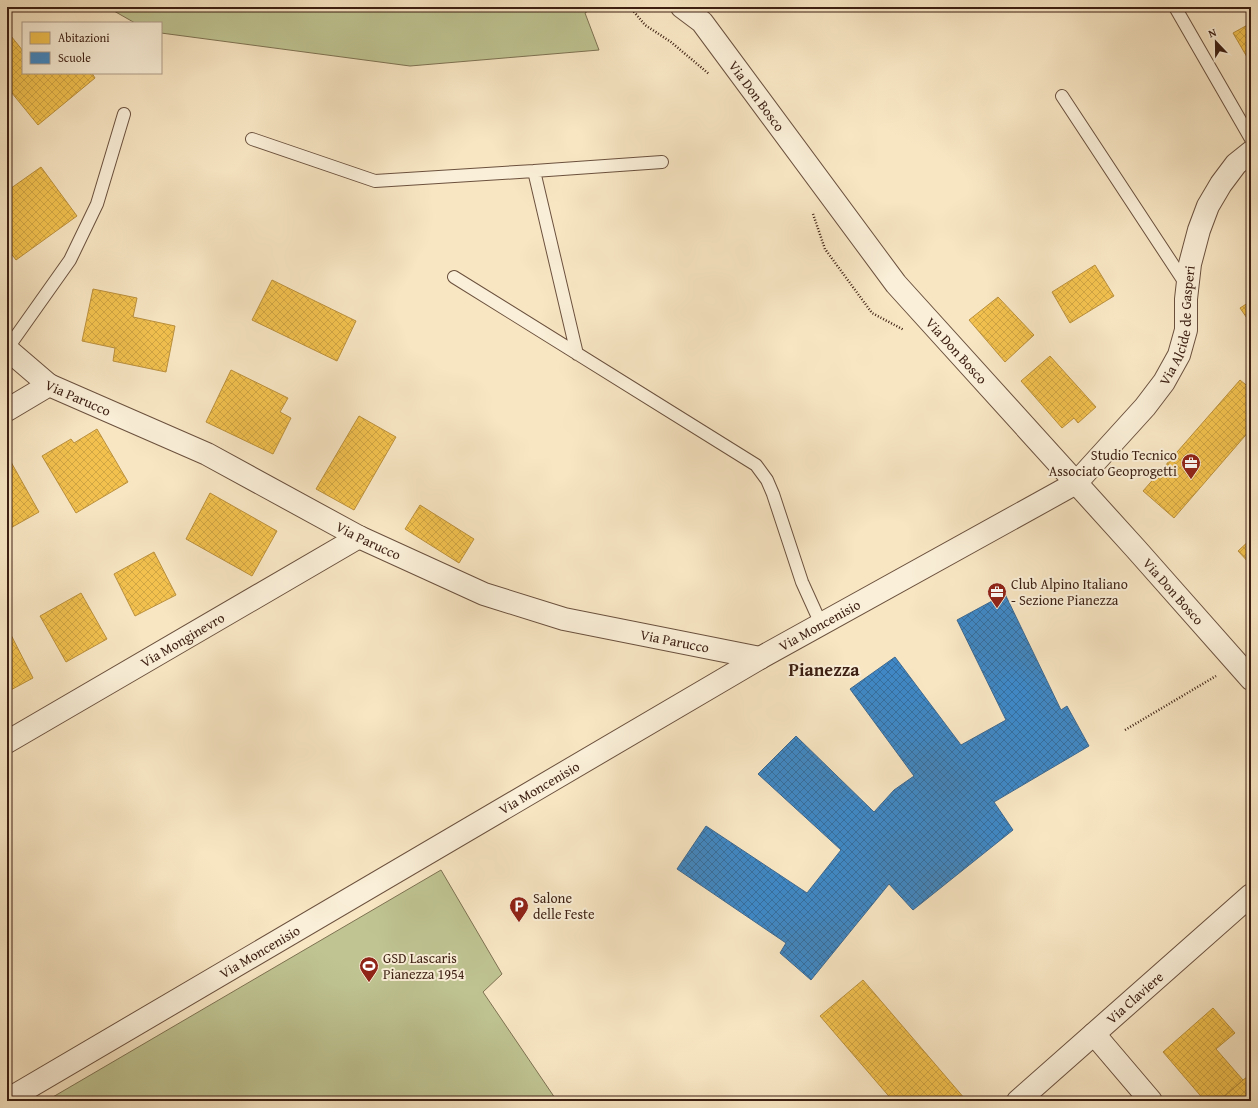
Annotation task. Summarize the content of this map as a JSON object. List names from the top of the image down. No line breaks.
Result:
{"streets":{"street":["Via Don Bosco","Via Alcide de Gasperi","Via Parucco","Via Moncenisio","Via Monginevro","Via Claviere"]},"crossings":[["Via Don Bosco","Via Alcide de Gasperi"],["Via Don Bosco","Via Moncenisio"],["Via Alcide de Gasperi","Via Moncenisio"],["Via Parucco","Via Moncenisio"],["Via Parucco","Via Monginevro"]],"districts":["Pianezza"],"places":{"office":["Studio Tecnico Associato Geoprogetti","Club Alpino Italiano - Sezione Pianezza"],"parking":["Salone delle Feste"],"sports":["GSD Lascaris Pianezza 1954"]},"legend":["Abitazioni","Scuole"],"north":"top"}
